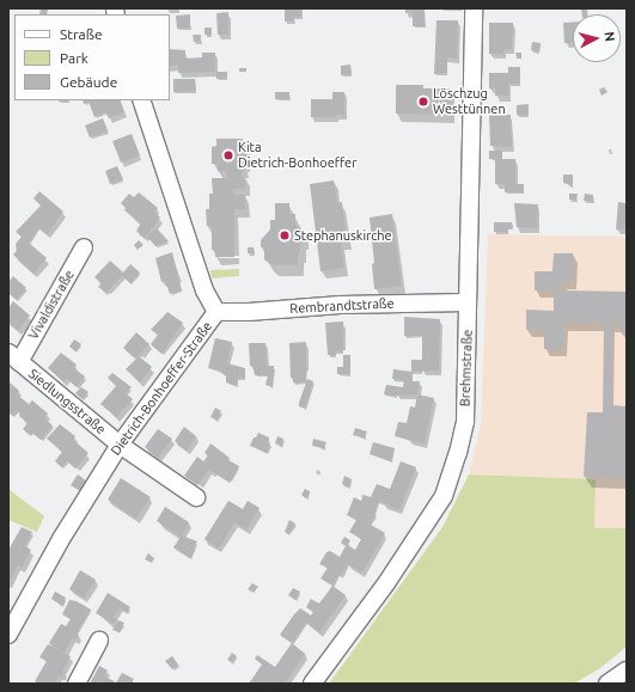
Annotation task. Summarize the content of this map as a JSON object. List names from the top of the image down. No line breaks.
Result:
{"streets":{"street":["Vivaldistraße","Rembrandtstraße","Brehmstraße","Dietrich-Bonhoeffer-Straße","Siedlungsstraße"]},"crossings":[["Vivaldistraße","Siedlungsstraße"],["Rembrandtstraße","Brehmstraße"],["Rembrandtstraße","Dietrich-Bonhoeffer-Straße"],["Dietrich-Bonhoeffer-Straße","Siedlungsstraße"]],"places":["Löschzug Westtünnen","Kita Dietrich-Bonhoeffer","Stephanuskirche"],"legend":["Straße","Park","Gebäude"],"north":"right"}
